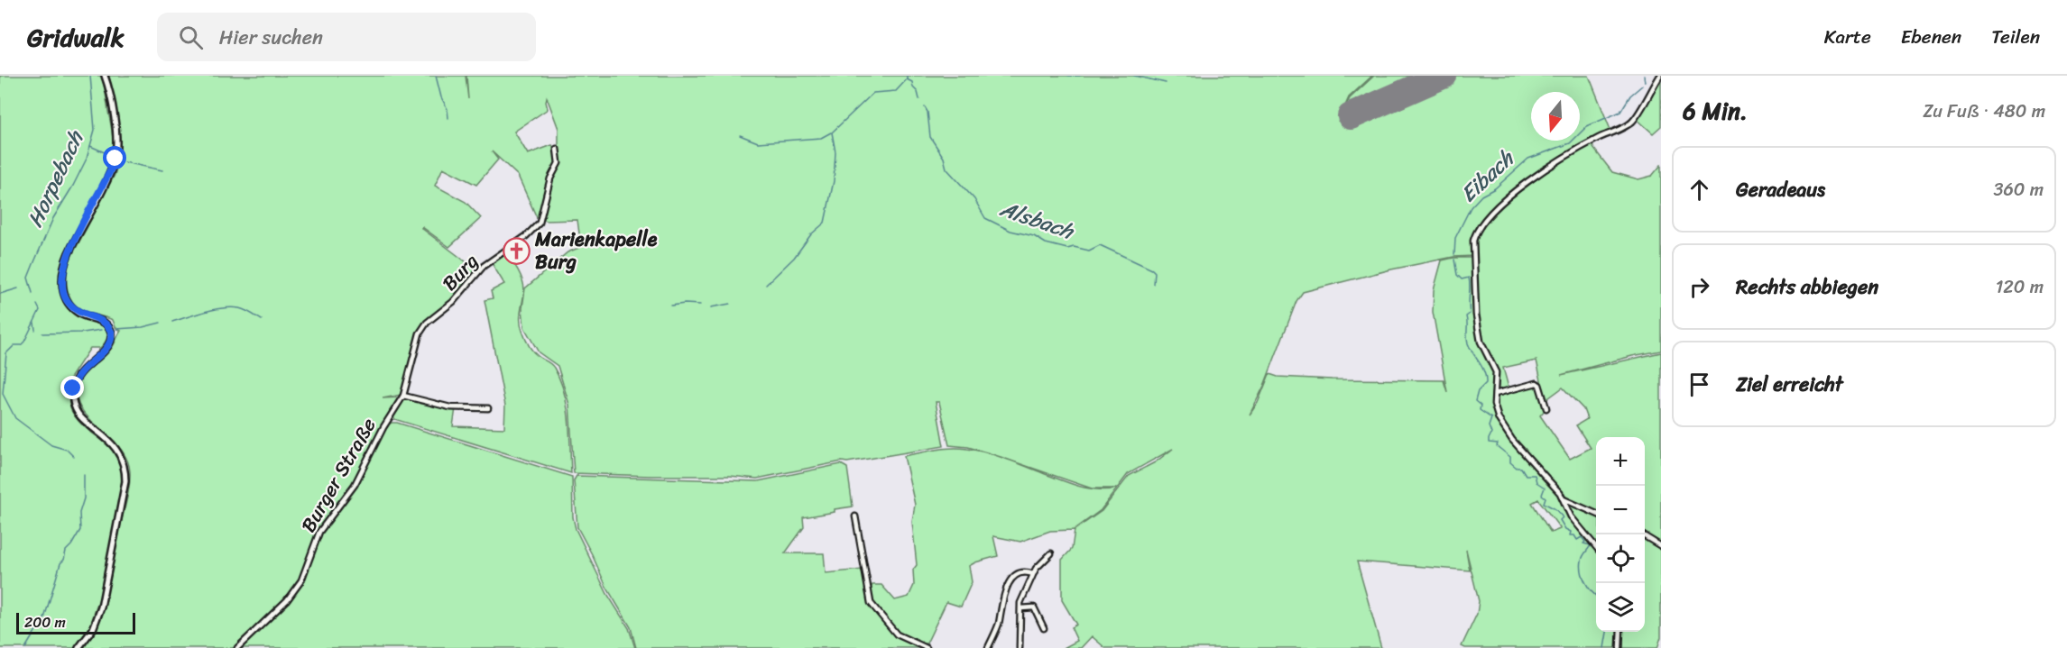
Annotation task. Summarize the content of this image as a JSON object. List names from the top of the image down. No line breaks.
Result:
{"streets":{"street":["Burg","Burger Straße"]},"crossings":[["Burg","Burger Straße"]],"water":["Eibach","Horpebach","Alsbach"],"places":{"church":["Marienkapelle Burg"]},"scale_bar":"200 m","north":"bottom","page":{"header":"Gridwalk","search":"Hier suchen","nav":["Karte","Ebenen","Teilen"],"heading":["6 Min.","Zu Fuß · 480 m"],"list":[["Geradeaus","360 m"],["Rechts abbiegen","120 m"],"Ziel erreicht"],"map_buttons":["+","−"],"scale":"200 m"}}
